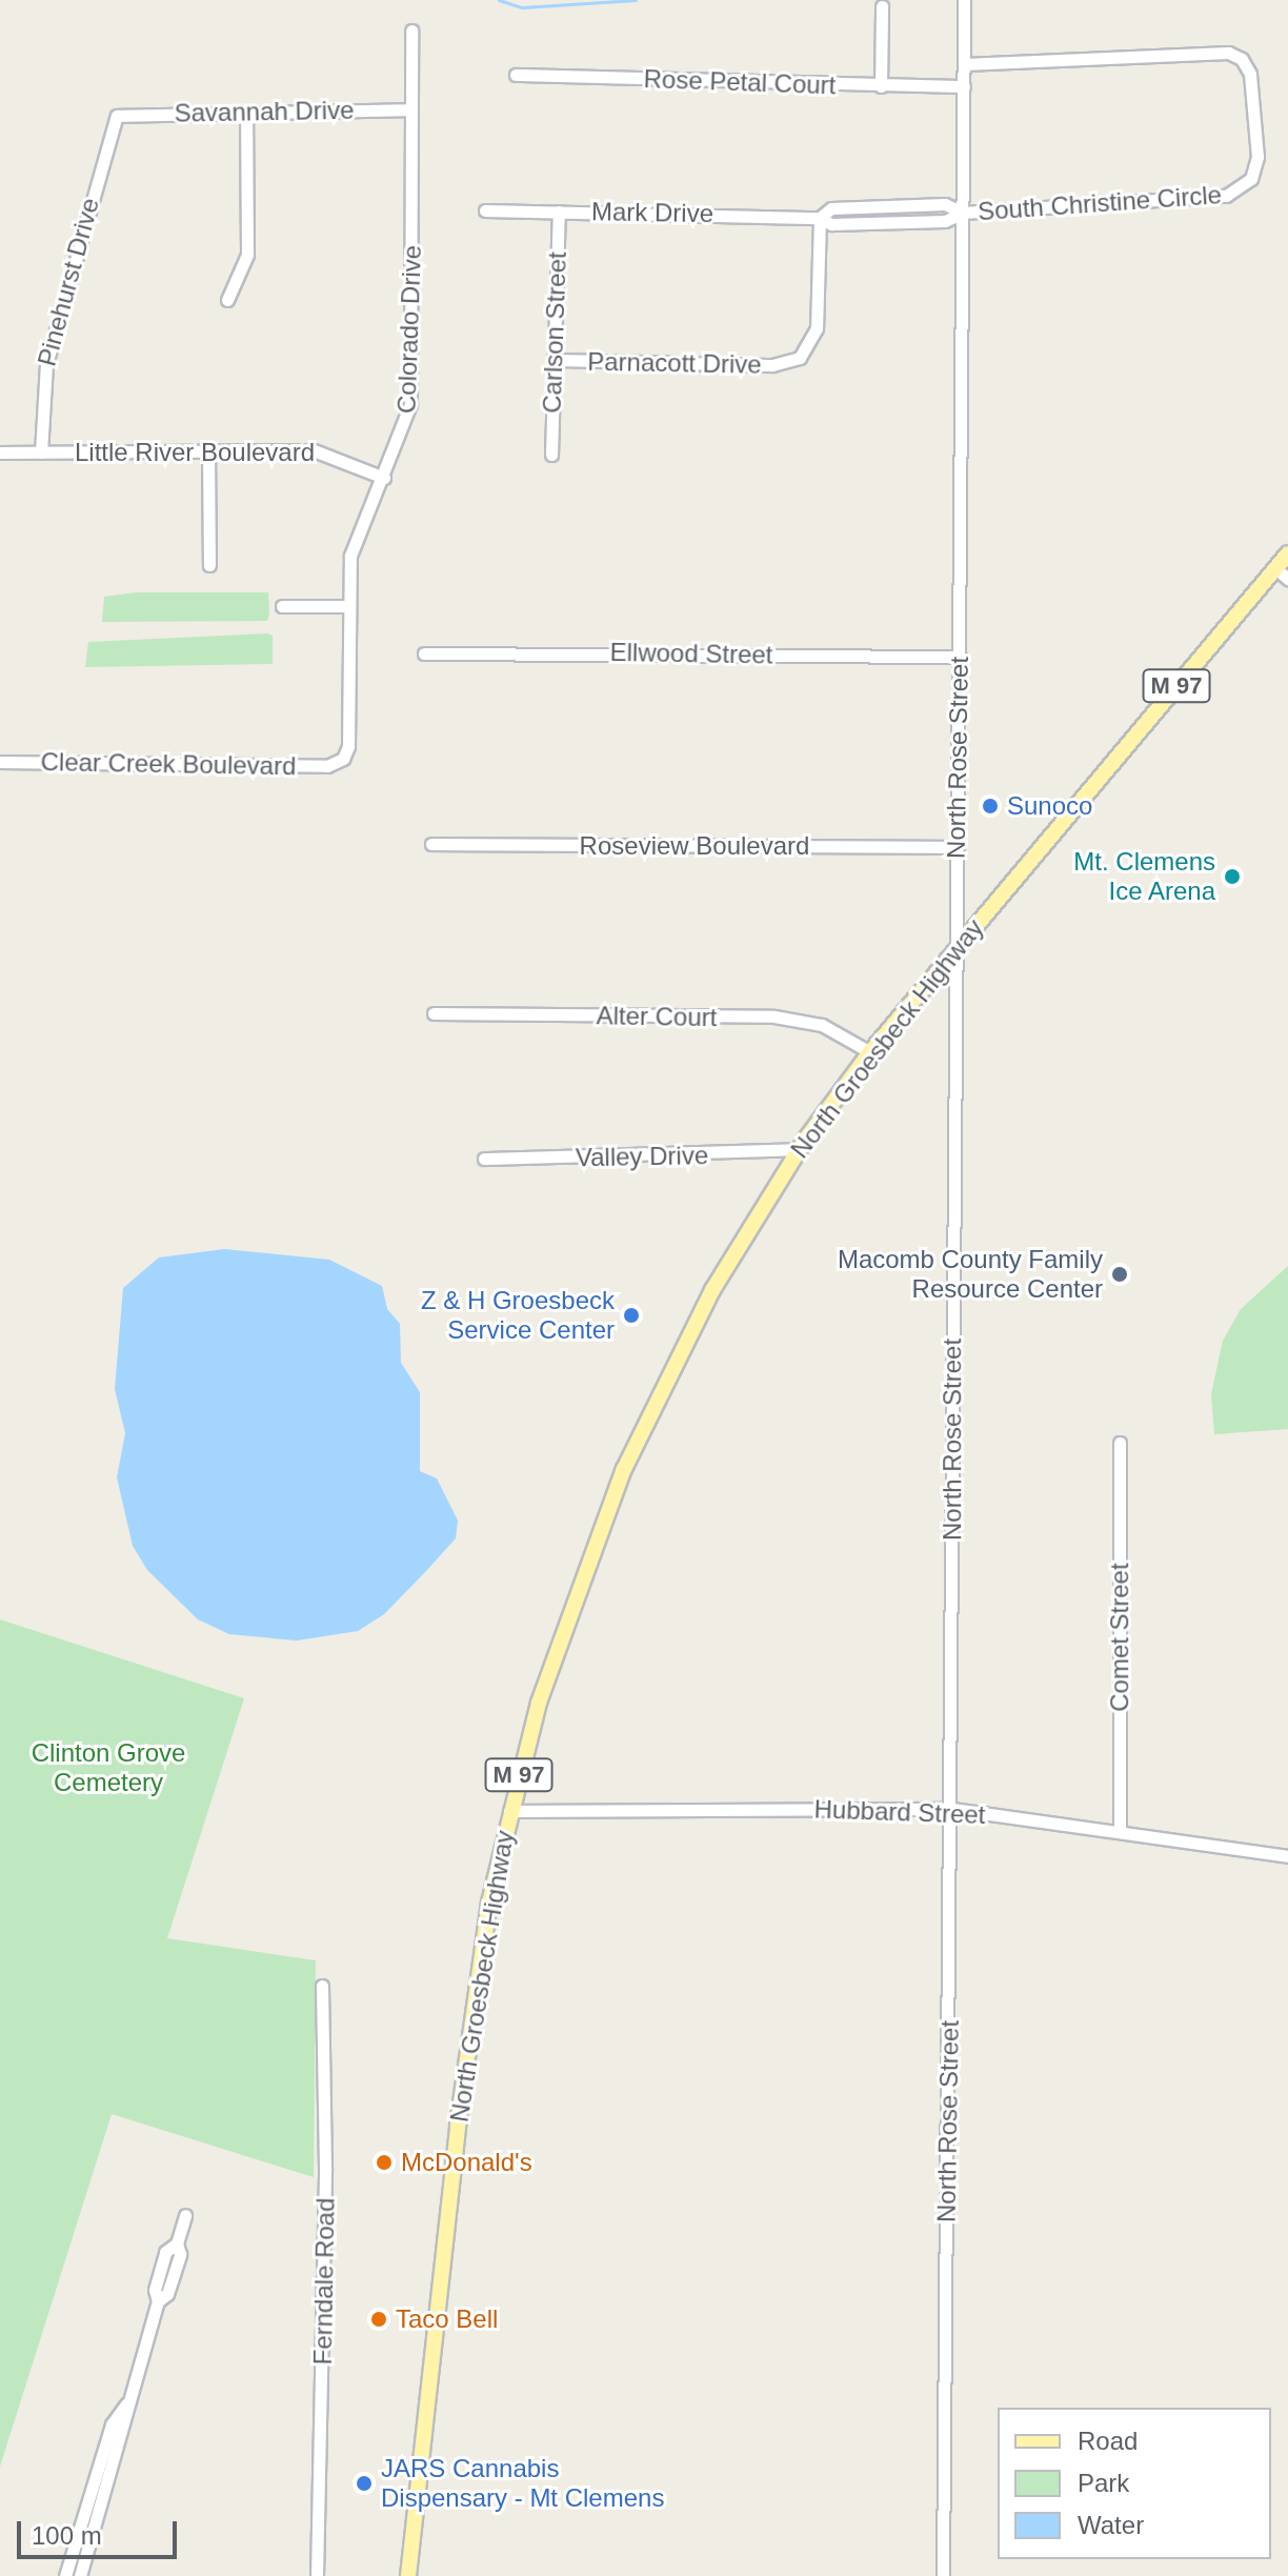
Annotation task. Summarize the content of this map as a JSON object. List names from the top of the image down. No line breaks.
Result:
{"streets":{"main road":["M 97","North Groesbeck Highway"],"street":["Rose Petal Court","Savannah Drive","South Christine Circle","Mark Drive","Pinehurst Drive","Colorado Drive","Carlson Street","Parnacott Drive","Little River Boulevard","Ellwood Street","North Rose Street","Clear Creek Boulevard","Roseview Boulevard","Alter Court","Valley Drive","Comet Street","Hubbard Street","Ferndale Road"]},"crossings":[["Rose Petal Court","North Rose Street"],["Savannah Drive","Pinehurst Drive"],["Savannah Drive","Colorado Drive"],["South Christine Circle","Mark Drive"],["South Christine Circle","North Rose Street"],["Mark Drive","Carlson Street"],["Mark Drive","Parnacott Drive"],["Mark Drive","North Rose Street"],["Pinehurst Drive","Little River Boulevard"],["Colorado Drive","Little River Boulevard"],["Colorado Drive","Clear Creek Boulevard"],["Carlson Street","Parnacott Drive"],["Ellwood Street","North Rose Street"],["North Rose Street","Roseview Boulevard"],["North Rose Street","North Groesbeck Highway"],["North Rose Street","Hubbard Street"],["Alter Court","North Groesbeck Highway"],["North Groesbeck Highway","Valley Drive"],["North Groesbeck Highway","Hubbard Street"],["Comet Street","Hubbard Street"]],"parks":["Clinton Grove Cemetery"],"places":["Sunoco","Mt. Clemens Ice Arena","Macomb County Family Resource Center","Z & H Groesbeck Service Center","McDonald's","Taco Bell","JARS Cannabis Dispensary - Mt Clemens"],"legend":["Road","Park","Water"],"scale_bar":"100 m"}
